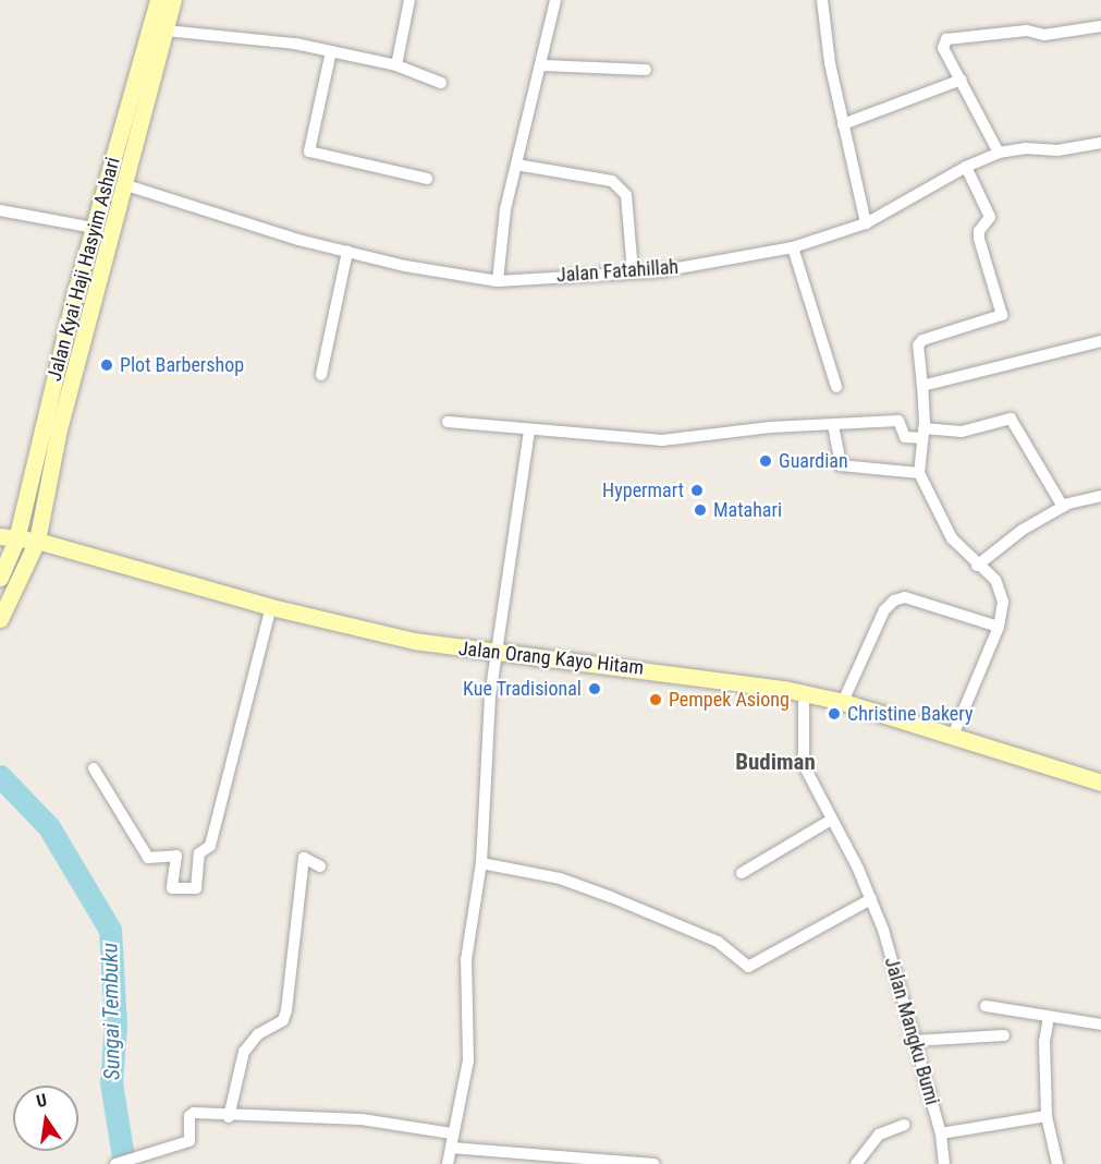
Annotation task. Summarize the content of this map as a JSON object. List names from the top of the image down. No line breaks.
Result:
{"streets":{"main road":["Jalan Kyai Haji Hasyim Ashari","Jalan Orang Kayo Hitam"],"street":["Jalan Fatahillah","Jalan Mangku Bumi"]},"crossings":[["Jalan Kyai Haji Hasyim Ashari","Jalan Fatahillah"],["Jalan Kyai Haji Hasyim Ashari","Jalan Orang Kayo Hitam"],["Jalan Orang Kayo Hitam","Jalan Mangku Bumi"]],"districts":["Budiman"],"water":["Sungai Tembuku"],"places":["Plot Barbershop","Guardian","Hypermart","Matahari","Kue Tradisional","Pempek Asiong","Christine Bakery"],"north":"top"}
